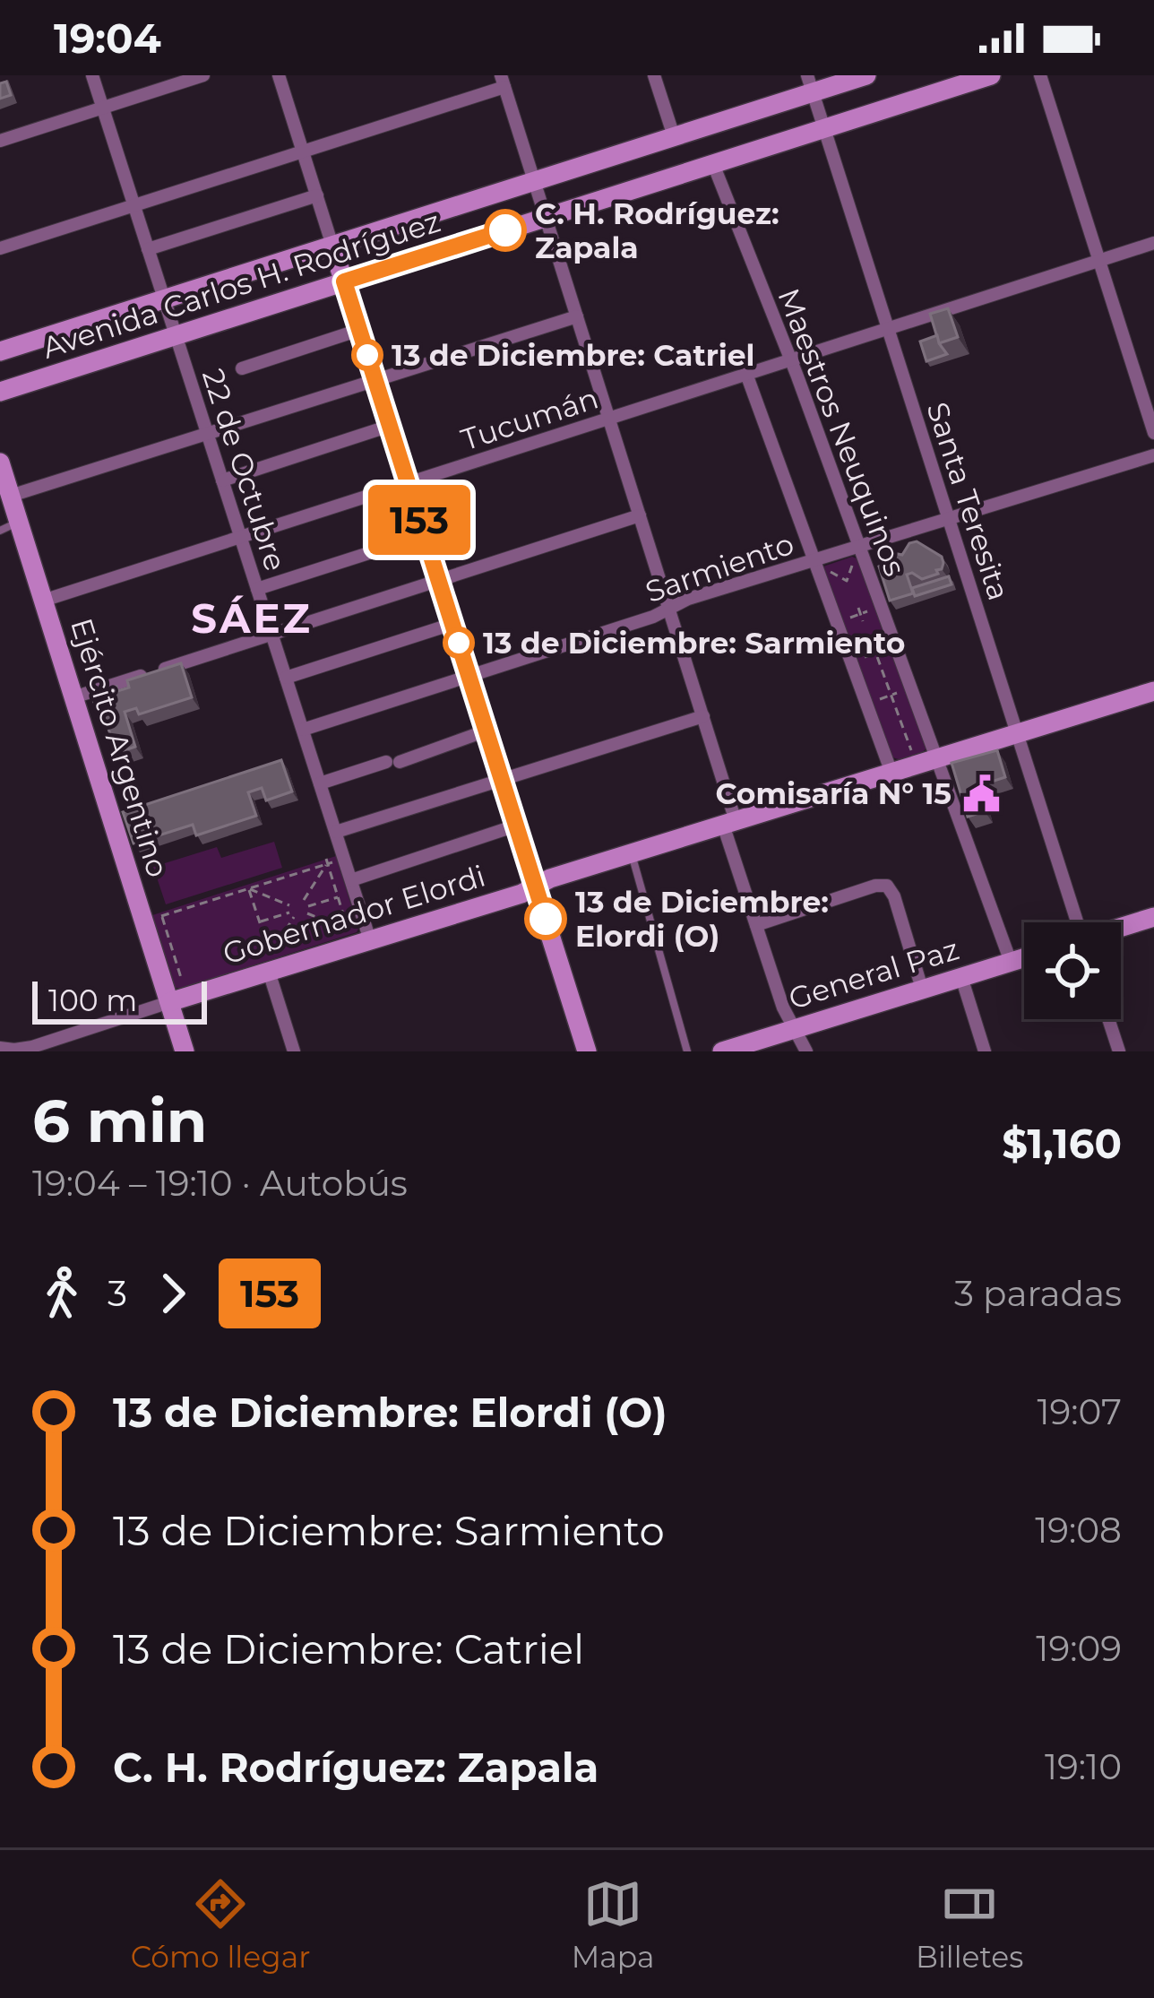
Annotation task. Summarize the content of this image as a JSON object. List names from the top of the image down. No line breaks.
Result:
{"streets":{"main road":["Avenida Carlos H. Rodríguez","Ejército Argentino","Gobernador Elordi","General Paz"],"street":["Tucumán","Maestros Neuquinos","22 de Octubre","Santa Teresita","Sarmiento"]},"crossings":[["Avenida Carlos H. Rodríguez","Maestros Neuquinos"],["Avenida Carlos H. Rodríguez","22 de Octubre"],["Avenida Carlos H. Rodríguez","Santa Teresita"],["Tucumán","Maestros Neuquinos"],["Tucumán","22 de Octubre"],["Tucumán","Santa Teresita"],["Tucumán","Ejército Argentino"],["Maestros Neuquinos","Sarmiento"],["Maestros Neuquinos","Gobernador Elordi"],["Maestros Neuquinos","General Paz"],["22 de Octubre","Sarmiento"],["22 de Octubre","Gobernador Elordi"],["Santa Teresita","Sarmiento"],["Santa Teresita","Gobernador Elordi"],["Ejército Argentino","Gobernador Elordi"]],"districts":["SÁEZ"],"places":{"other":["C. H. Rodríguez: Zapala","13 de Diciembre: Catriel","13 de Diciembre: Sarmiento","13 de Diciembre: Elordi (O)"],"public building":["Comisaría N° 15"]},"lines":["bus line 153"],"scale_bar":"100 m","page":{"status":"19:04","on_map":"153","scale":"100 m","heading":["6 min","19:04 – 19:10 · Autobús","$1,160"],"legs":["3","153","3 paradas"],"list":[{"name":"13 de Diciembre: Elordi (O)","value":"19:07"},{"name":"13 de Diciembre: Sarmiento","value":"19:08"},{"name":"13 de Diciembre: Catriel","value":"19:09"},{"name":"C. H. Rodríguez: Zapala","value":"19:10"}],"tabs":["Cómo llegar","Mapa","Billetes"]}}
